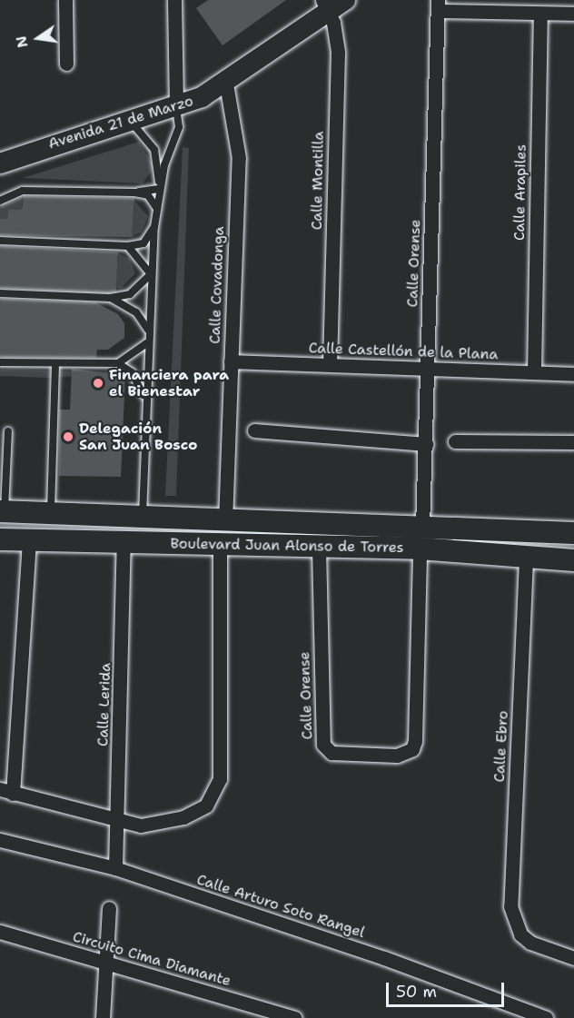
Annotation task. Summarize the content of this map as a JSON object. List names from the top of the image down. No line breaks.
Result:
{"streets":{"main road":["Boulevard Juan Alonso de Torres"],"street":["Avenida 21 de Marzo","Calle Montilla","Calle Arapiles","Calle Orense","Calle Covadonga","Calle Castellón de la Plana","Calle Lerida","Calle Ebro","Calle Arturo Soto Rangel","Circuito Cima Diamante"]},"crossings":[["Avenida 21 de Marzo","Calle Montilla"],["Avenida 21 de Marzo","Calle Covadonga"],["Calle Montilla","Calle Castellón de la Plana"],["Calle Arapiles","Calle Castellón de la Plana"],["Calle Orense","Calle Castellón de la Plana"],["Calle Orense","Boulevard Juan Alonso de Torres"],["Calle Covadonga","Calle Castellón de la Plana"],["Calle Covadonga","Boulevard Juan Alonso de Torres"],["Boulevard Juan Alonso de Torres","Calle Lerida"],["Boulevard Juan Alonso de Torres","Calle Ebro"],["Calle Lerida","Calle Arturo Soto Rangel"]],"places":["Financiera para el Bienestar","Delegación San Juan Bosco"],"scale_bar":"50 m","north":"left"}
